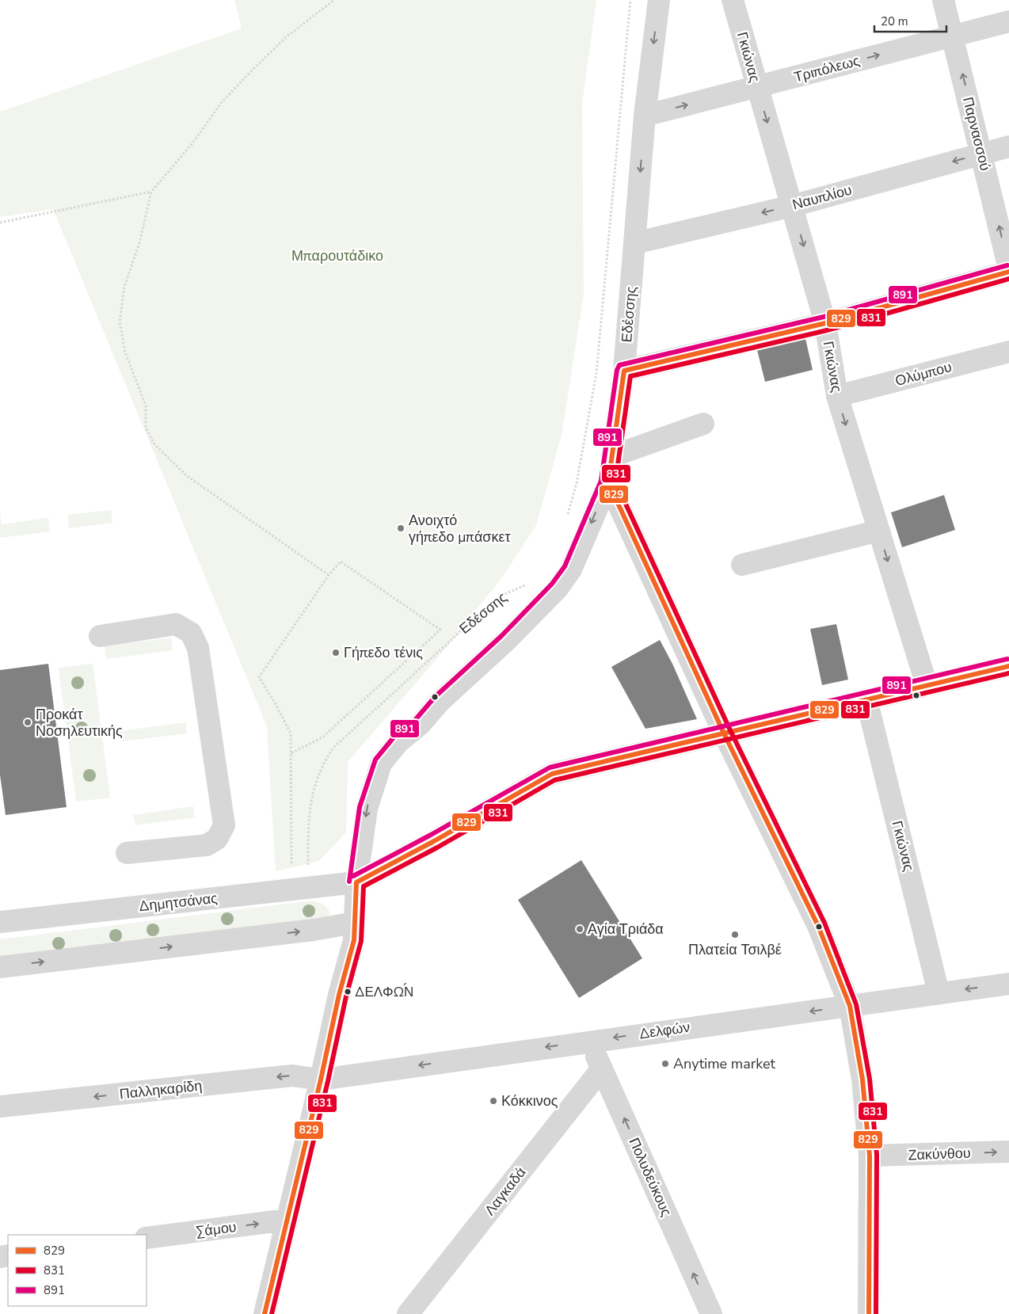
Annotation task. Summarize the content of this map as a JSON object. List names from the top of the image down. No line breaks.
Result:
{"streets":{"street":["Γκιώνας","Τριπόλεως","Παρνασσού","Ναυπλίου","Εδέσσης","Ολύμπου","Δημητσάνας","Δελφών","Παλληκαρίδη","Ζακύνθου","Πολυδεύκους","Λαγκαδά","Σάμου"]},"crossings":[["Γκιώνας","Τριπόλεως"],["Γκιώνας","Ναυπλίου"],["Γκιώνας","Ολύμπου"],["Γκιώνας","Δελφών"],["Τριπόλεως","Παρνασσού"],["Τριπόλεως","Εδέσσης"],["Παρνασσού","Ναυπλίου"],["Ναυπλίου","Εδέσσης"],["Εδέσσης","Δημητσάνας"],["Εδέσσης","Δελφών"],["Εδέσσης","Παλληκαρίδη"],["Εδέσσης","Σάμου"],["Δελφών","Παλληκαρίδη"],["Δελφών","Πολυδεύκους"],["Πολυδεύκους","Λαγκαδά"]],"one_way":["Γκιώνας","Τριπόλεως","Παρνασσού","Δελφών","Ζακύνθου","Πολυδεύκους","Σάμου"],"parks":["Μπαρουτάδικο"],"places":["Ανοιχτό γήπεδο μπάσκετ","Γήπεδο τένις","Προκάτ Νοσηλευτικής","Αγία Τριάδα","Πλατεία Τσιλβέ","ΔΕΛΦΏΝ","Anytime market","Κόκκινος"],"lines":["transit line 891","transit line 829","transit line 831"],"legend":["829","831","891"],"scale_bar":"20 m"}
